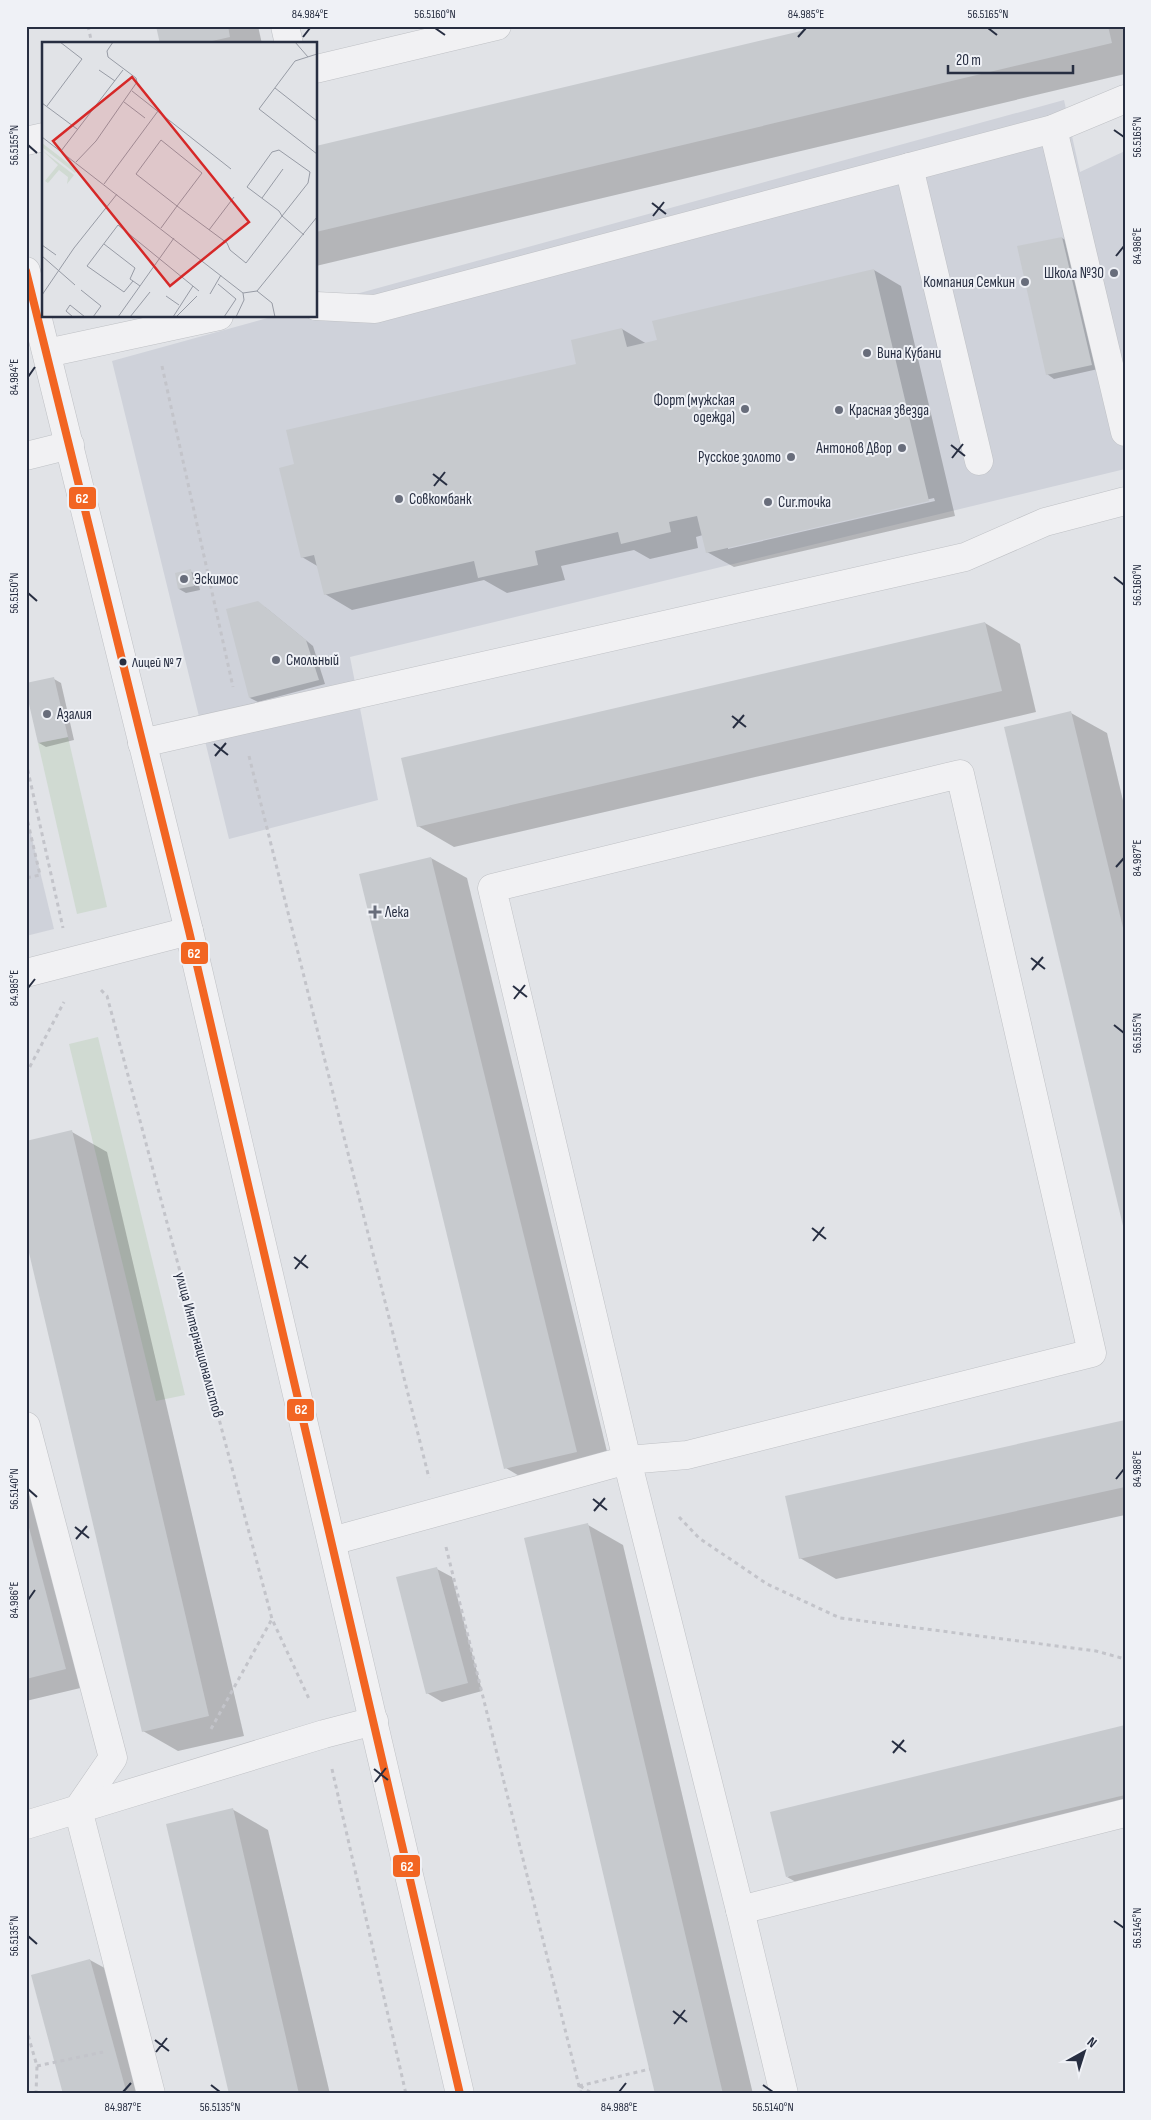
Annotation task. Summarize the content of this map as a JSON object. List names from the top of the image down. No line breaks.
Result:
{"streets":{"path":["улица Интернационалистов"]},"places":{"other":["Школа №30","Компания Семкин","Вина Кубани","Форт (мужская одежда)","Красная звезда","Антонов Двор","Русское золото","Совкомбанк","Cur.точка","Эскимос","Смольный","Лицей № 7","Азалия"],"health":["Лека"]},"lines":["transit line 62"],"scale_bar":"20 m","north":"top right","coordinates":["84.984°E","56.5160°N","84.985°E","56.5165°N","56.5155°N","84.986°E","56.5150°N","84.987°E","84.988°E","56.5140°N","56.5145°N","56.5135°N"]}
